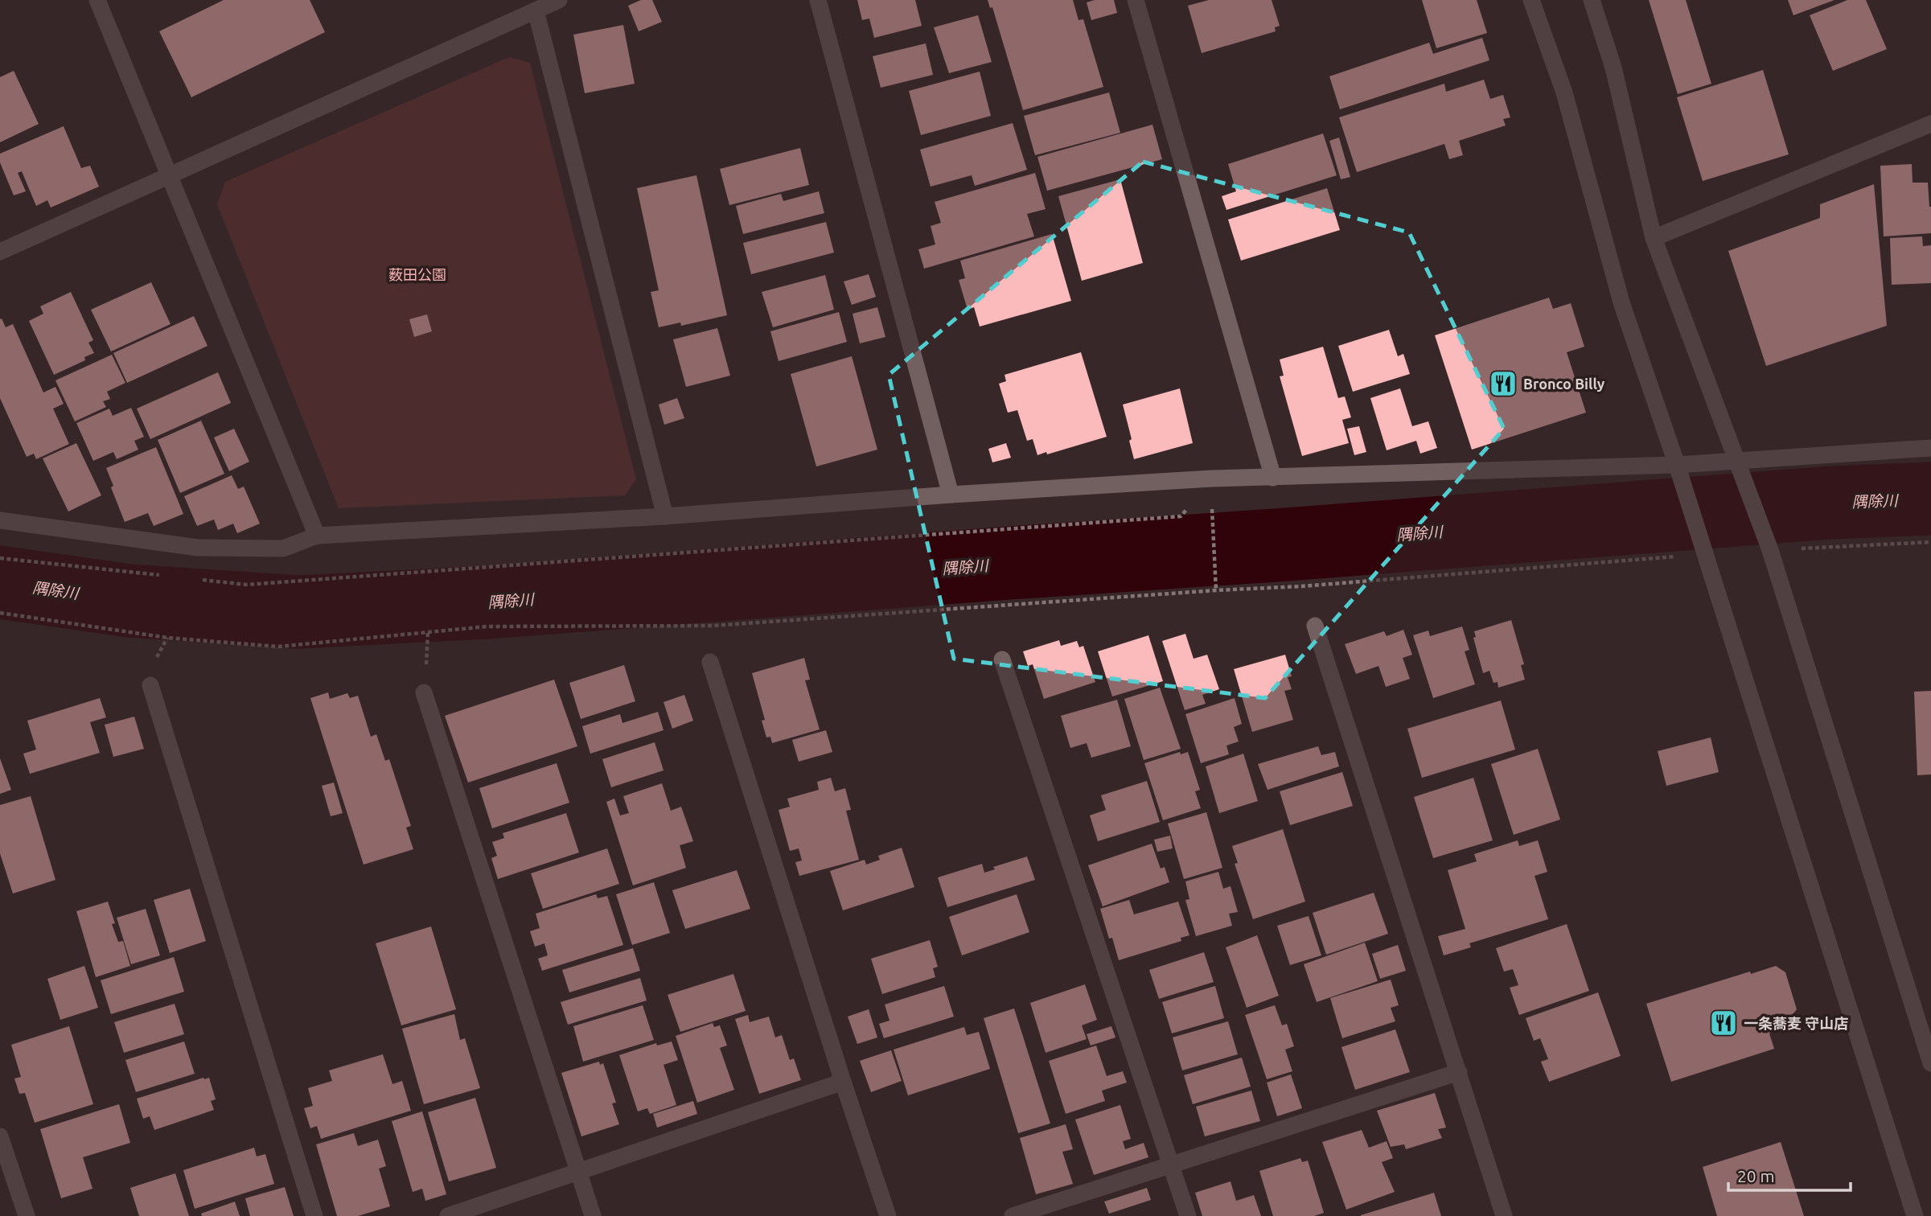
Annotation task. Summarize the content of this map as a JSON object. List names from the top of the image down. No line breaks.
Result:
{"water":["隅除川"],"parks":["薮田公園"],"places":{"restaurant":["Bronco Billy","一条蕎麦 守山店"]},"scale_bar":"20 m"}
